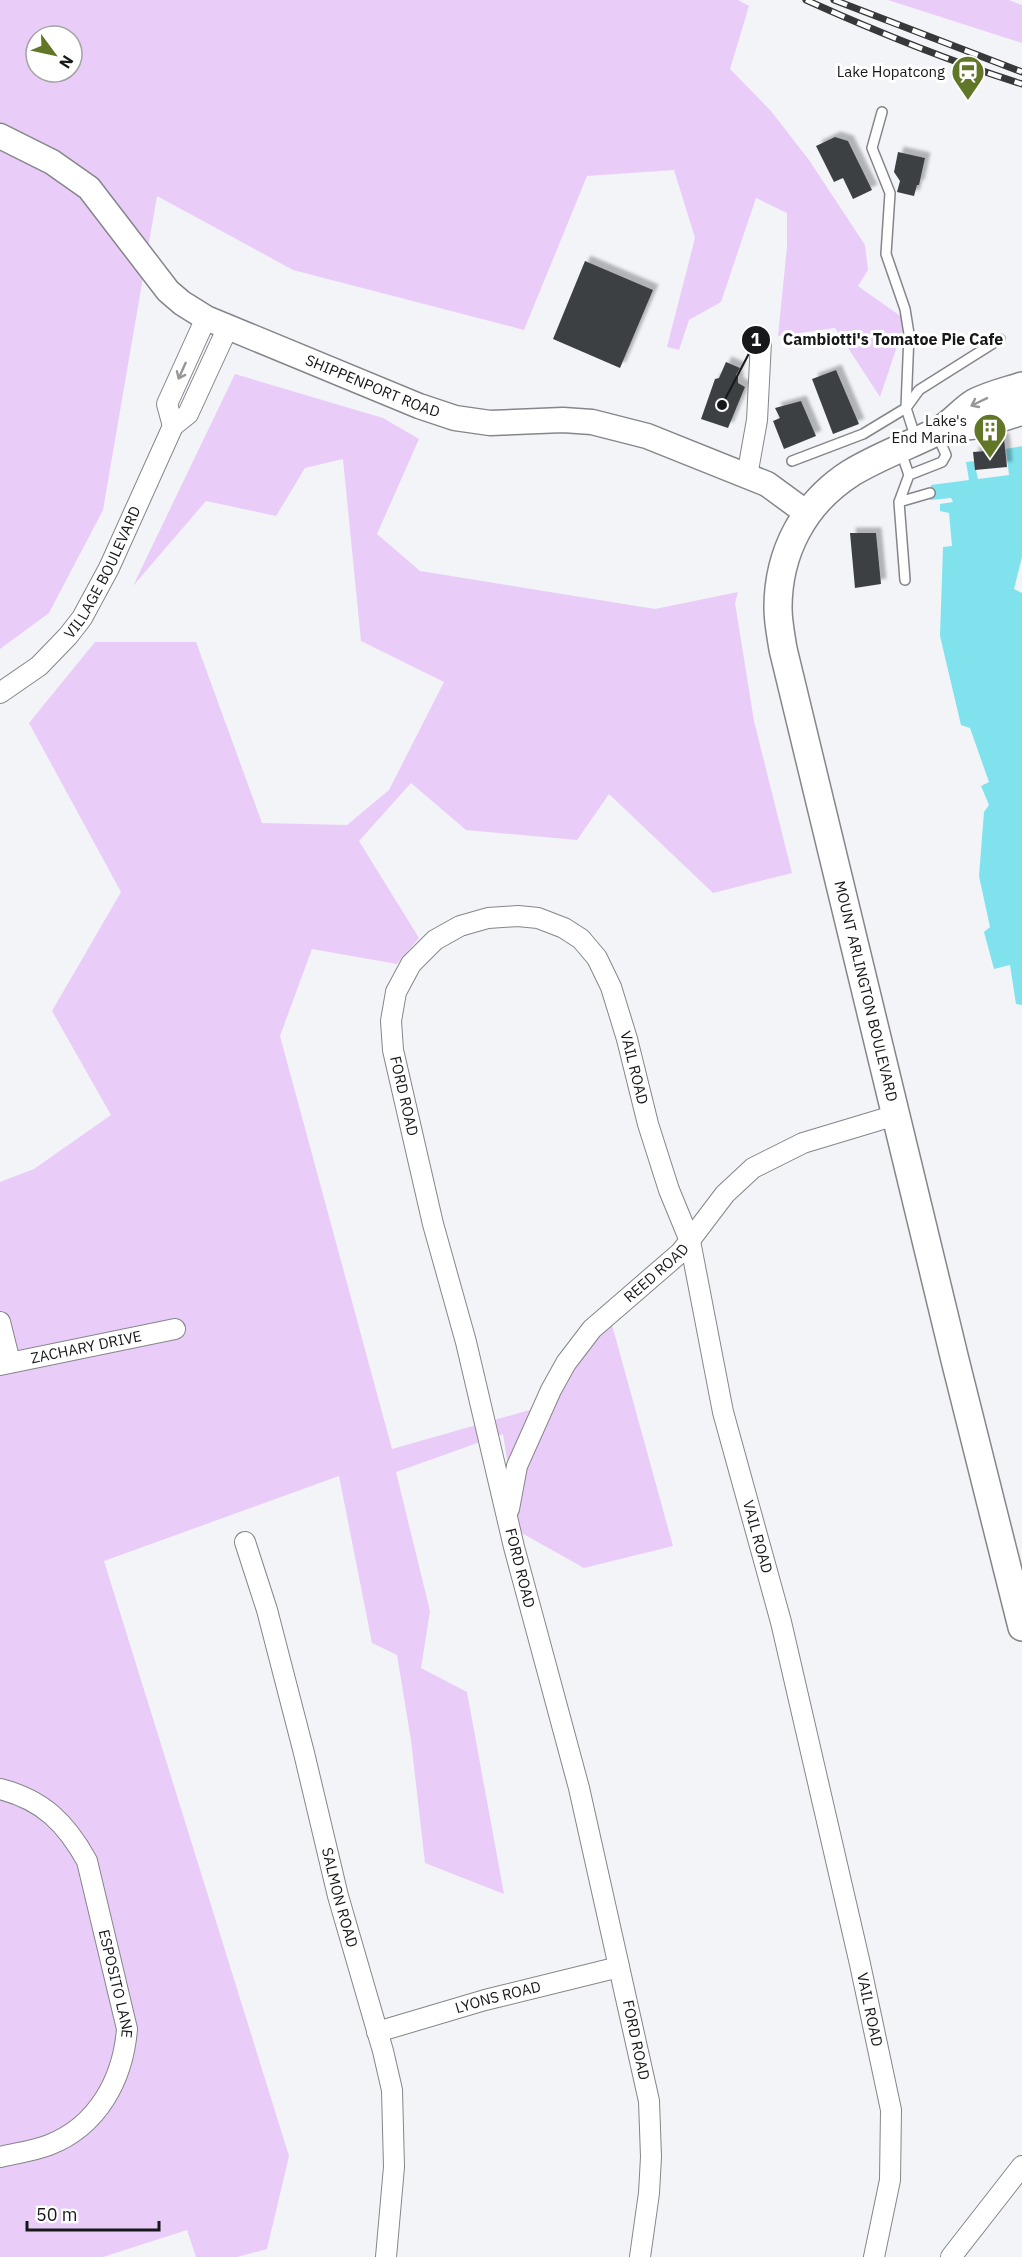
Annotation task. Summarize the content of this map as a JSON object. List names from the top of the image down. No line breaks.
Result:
{"streets":{"main road":["MOUNT ARLINGTON BOULEVARD"],"street":["SHIPPENPORT ROAD","VILLAGE BOULEVARD","VAIL ROAD","FORD ROAD","REED ROAD","ZACHARY DRIVE","SALMON ROAD","ESPOSITO LANE","LYONS ROAD"]},"crossings":[["SHIPPENPORT ROAD","VILLAGE BOULEVARD"],["SHIPPENPORT ROAD","MOUNT ARLINGTON BOULEVARD"],["MOUNT ARLINGTON BOULEVARD","REED ROAD"],["VAIL ROAD","FORD ROAD"],["VAIL ROAD","REED ROAD"],["FORD ROAD","REED ROAD"],["FORD ROAD","LYONS ROAD"],["SALMON ROAD","LYONS ROAD"]],"places":{"station":["Lake Hopatcong"],"other":["Cambiotti's Tomatoe Pie Cafe"],"building":["Lake's End Marina"]},"scale_bar":"50 m","north":"bottom right"}
